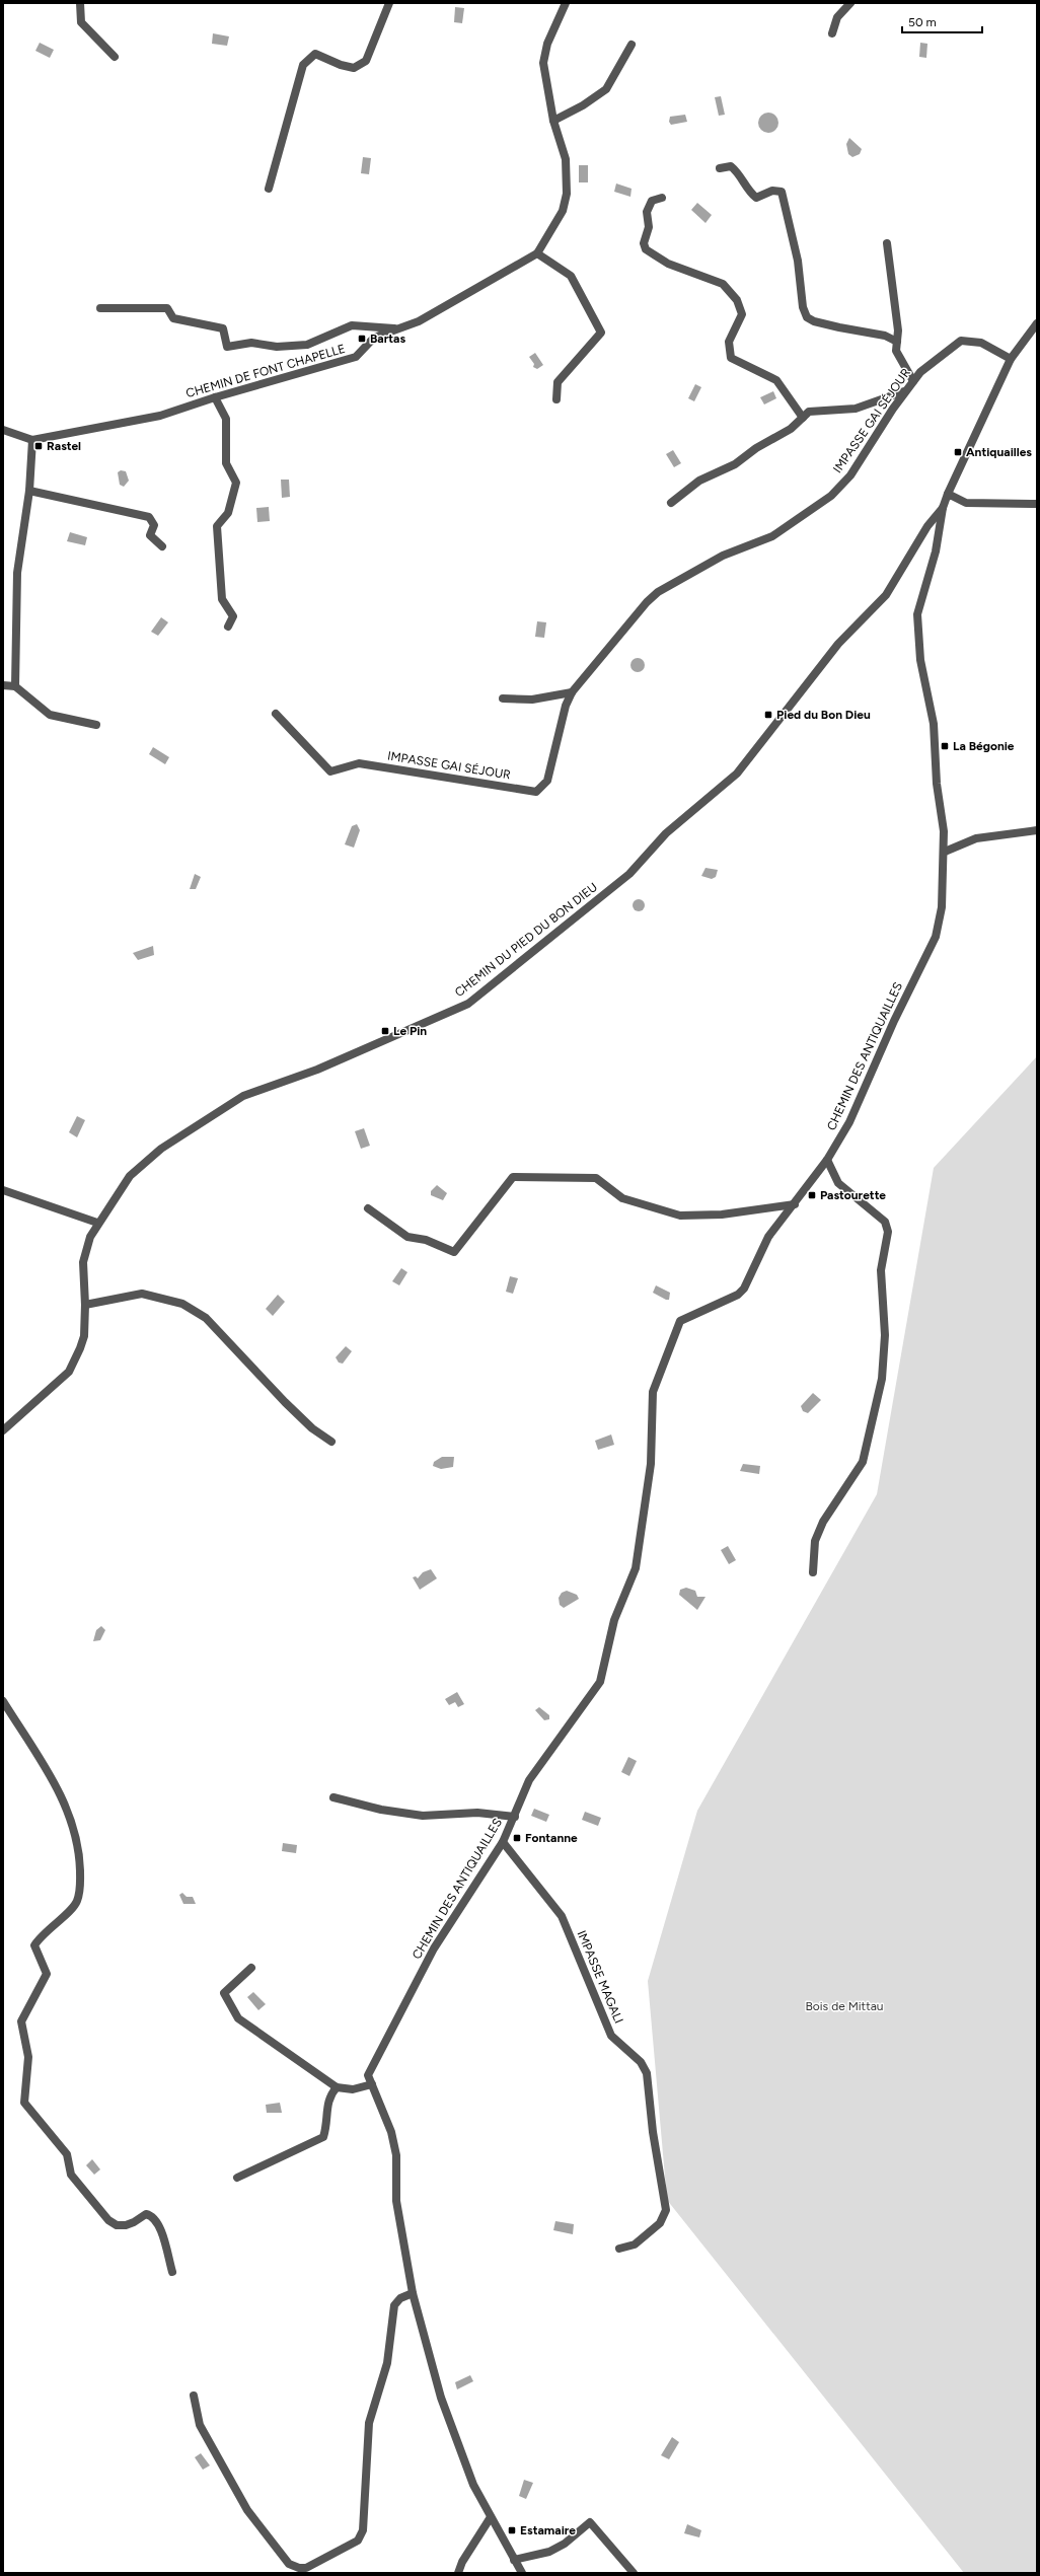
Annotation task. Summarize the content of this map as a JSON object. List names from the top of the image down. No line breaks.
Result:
{"streets":{"street":["CHEMIN DE FONT CHAPELLE","IMPASSE GAI SÉJOUR","CHEMIN DU PIED DU BON DIEU","CHEMIN DES ANTIQUAILLES","IMPASSE MAGALI"]},"crossings":[["IMPASSE GAI SÉJOUR","CHEMIN DU PIED DU BON DIEU"],["CHEMIN DU PIED DU BON DIEU","CHEMIN DES ANTIQUAILLES"],["CHEMIN DES ANTIQUAILLES","IMPASSE MAGALI"]],"parks":["Bois de Mittau"],"places":{"transit":["Bartas","Rastel","Antiquailles","Pied du Bon Dieu","La Bégonie","Le Pin","Pastourette","Fontanne","Estamaire"]},"scale_bar":"50 m"}
